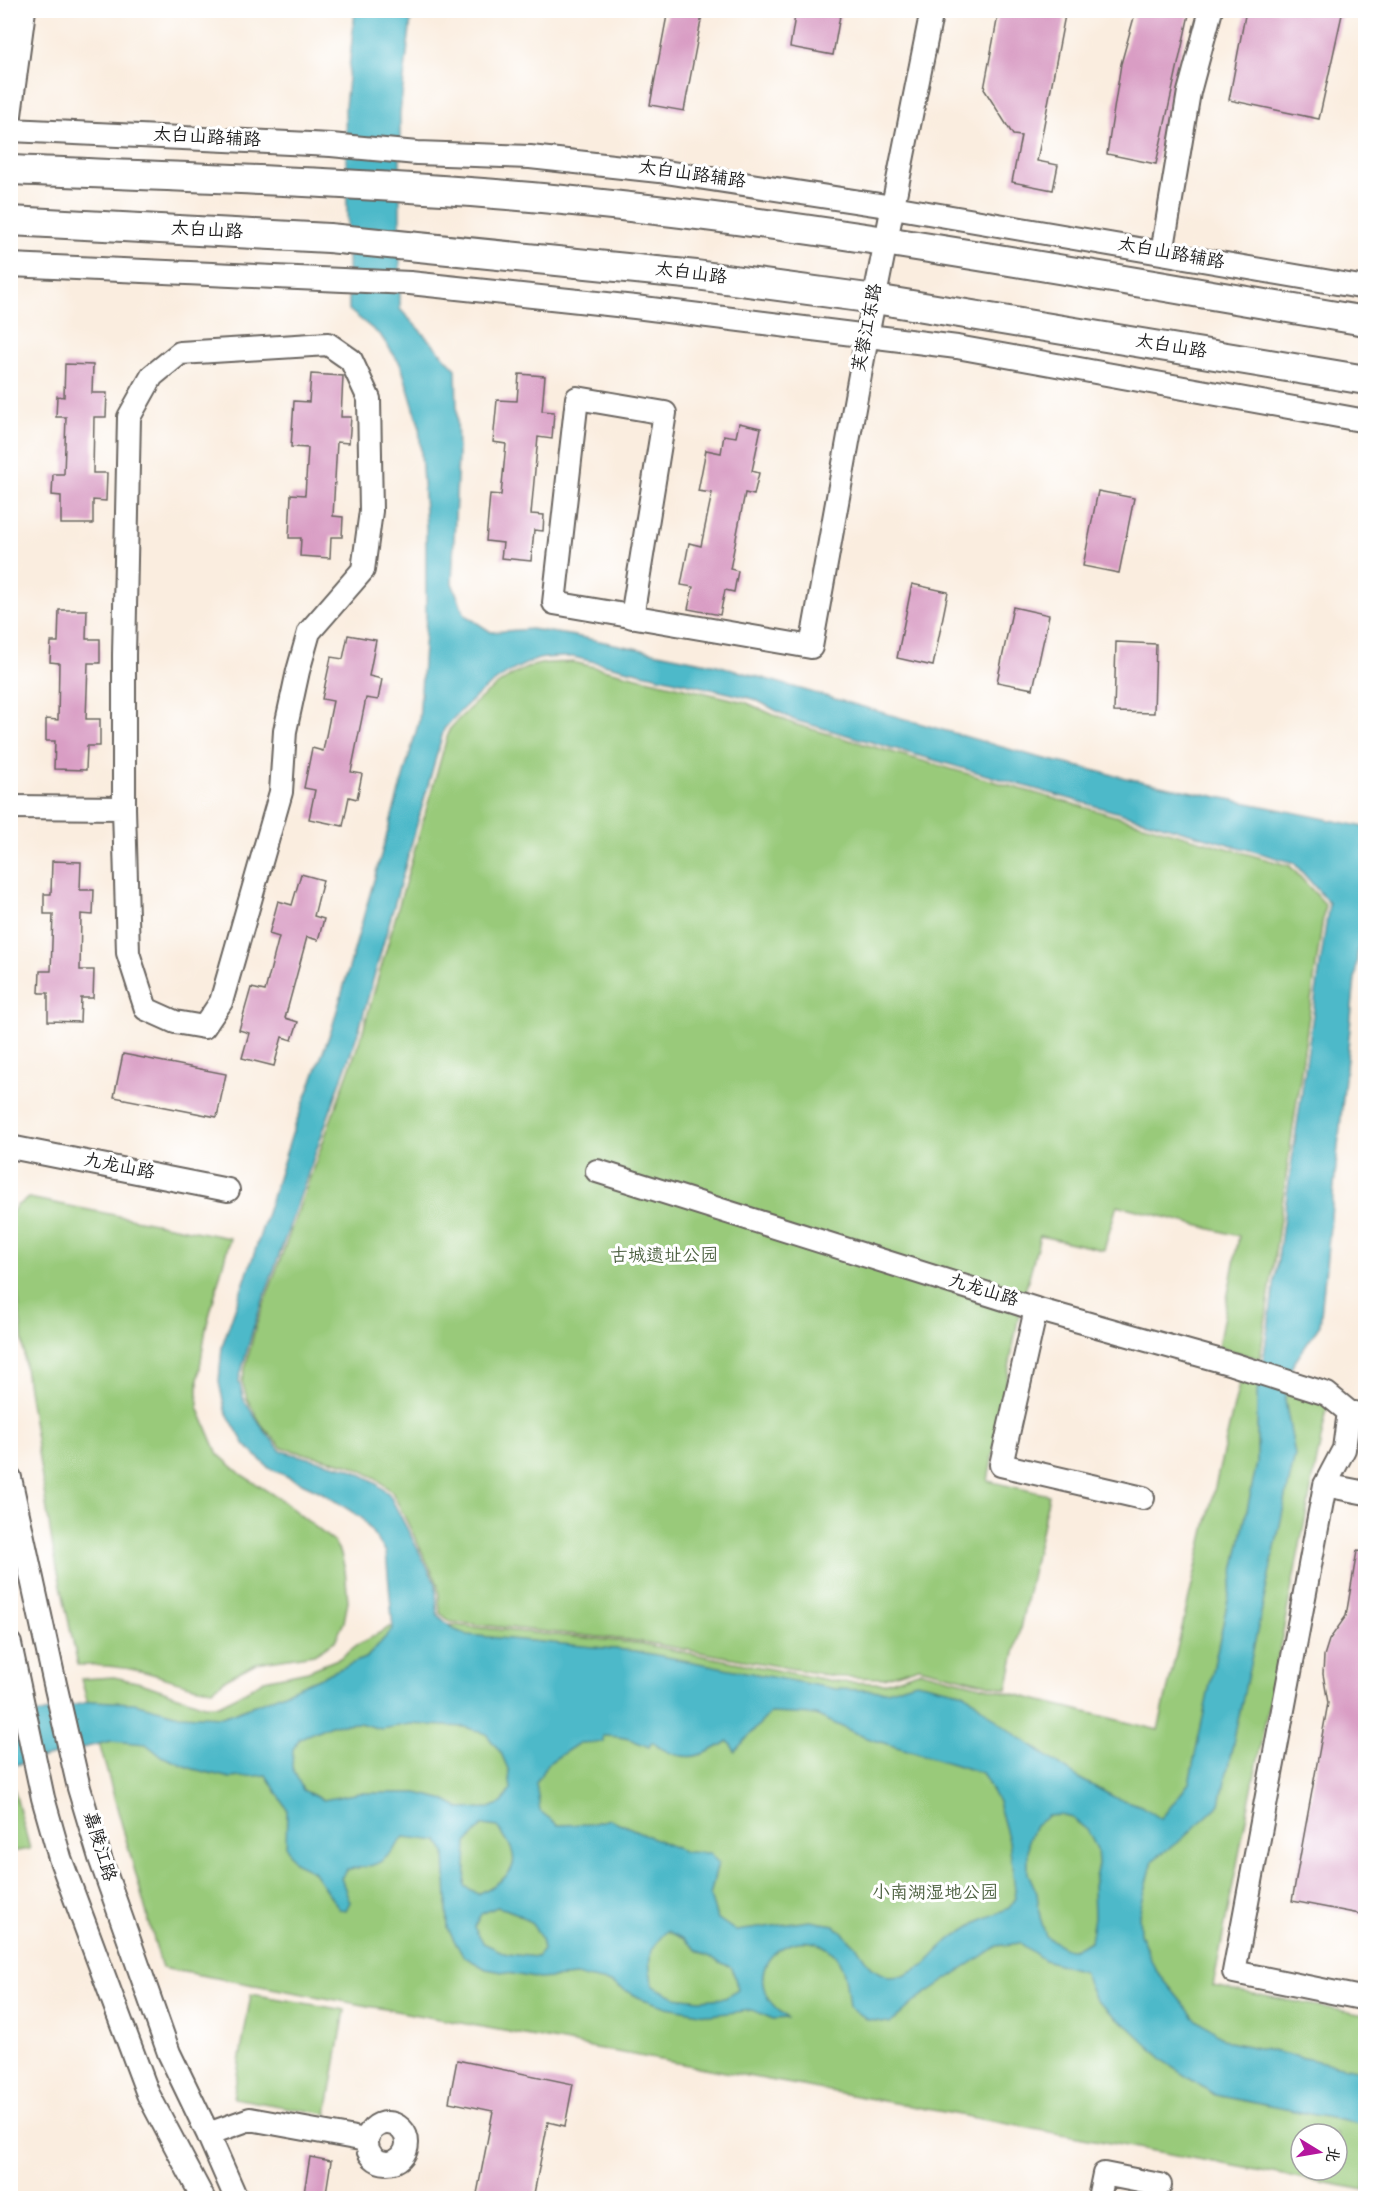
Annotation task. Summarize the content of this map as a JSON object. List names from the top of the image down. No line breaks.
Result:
{"streets":{"main road":["太白山路"],"street":["太白山路辅路","芙蓉江东路","九龙山路","嘉陵江路"]},"crossings":[["太白山路辅路","芙蓉江东路"],["太白山路","芙蓉江东路"]],"parks":["古城遗址公园","小南湖湿地公园"],"north":"right"}
